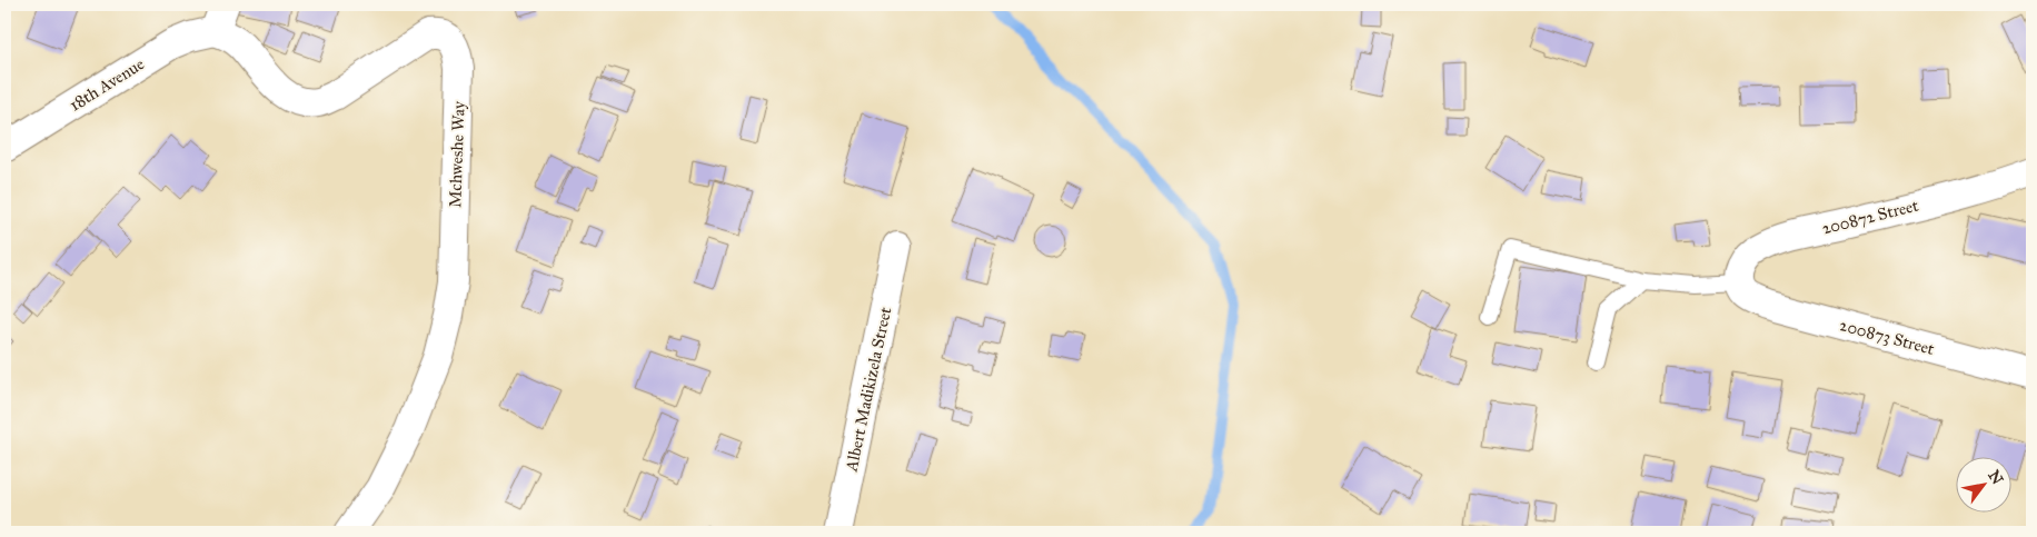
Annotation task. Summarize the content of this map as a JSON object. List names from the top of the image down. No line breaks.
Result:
{"streets":{"street":["18th Avenue","Mchweshe Way","200872 Street","200873 Street","Albert Madikizela Street"]},"crossings":[["18th Avenue","Mchweshe Way"],["200872 Street","200873 Street"]],"north":"top right"}
